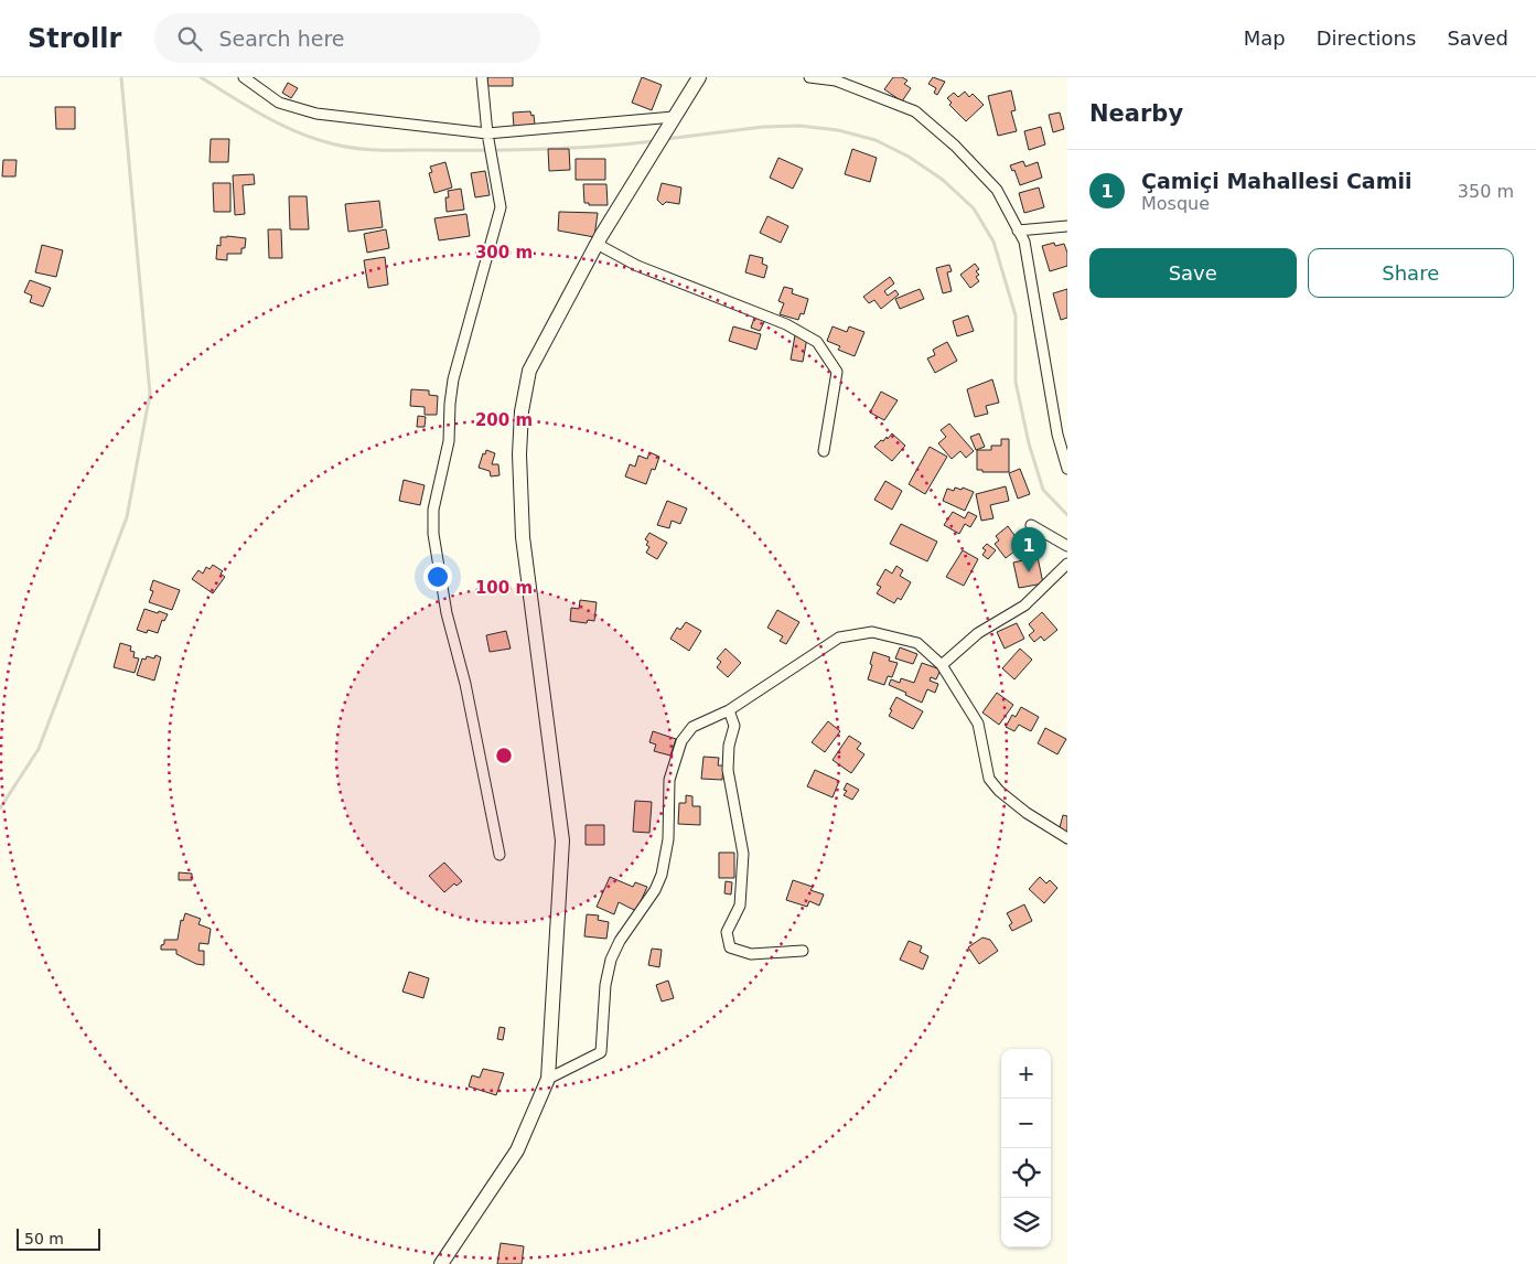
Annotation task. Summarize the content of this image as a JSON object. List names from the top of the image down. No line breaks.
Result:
{"scale_bar":"50 m","page":{"header":"Strollr","search":"Search here","nav":["Map","Directions","Saved"],"heading":"Nearby","list":[{"mark":"1","name":"Çamiçi Mahallesi Camii","note":"Mosque","value":"350 m"}],"buttons":["Save","Share"],"pins":"1","map_buttons":["+","−"],"scale":"50 m"},"rings":["300 m","200 m","100 m"]}
